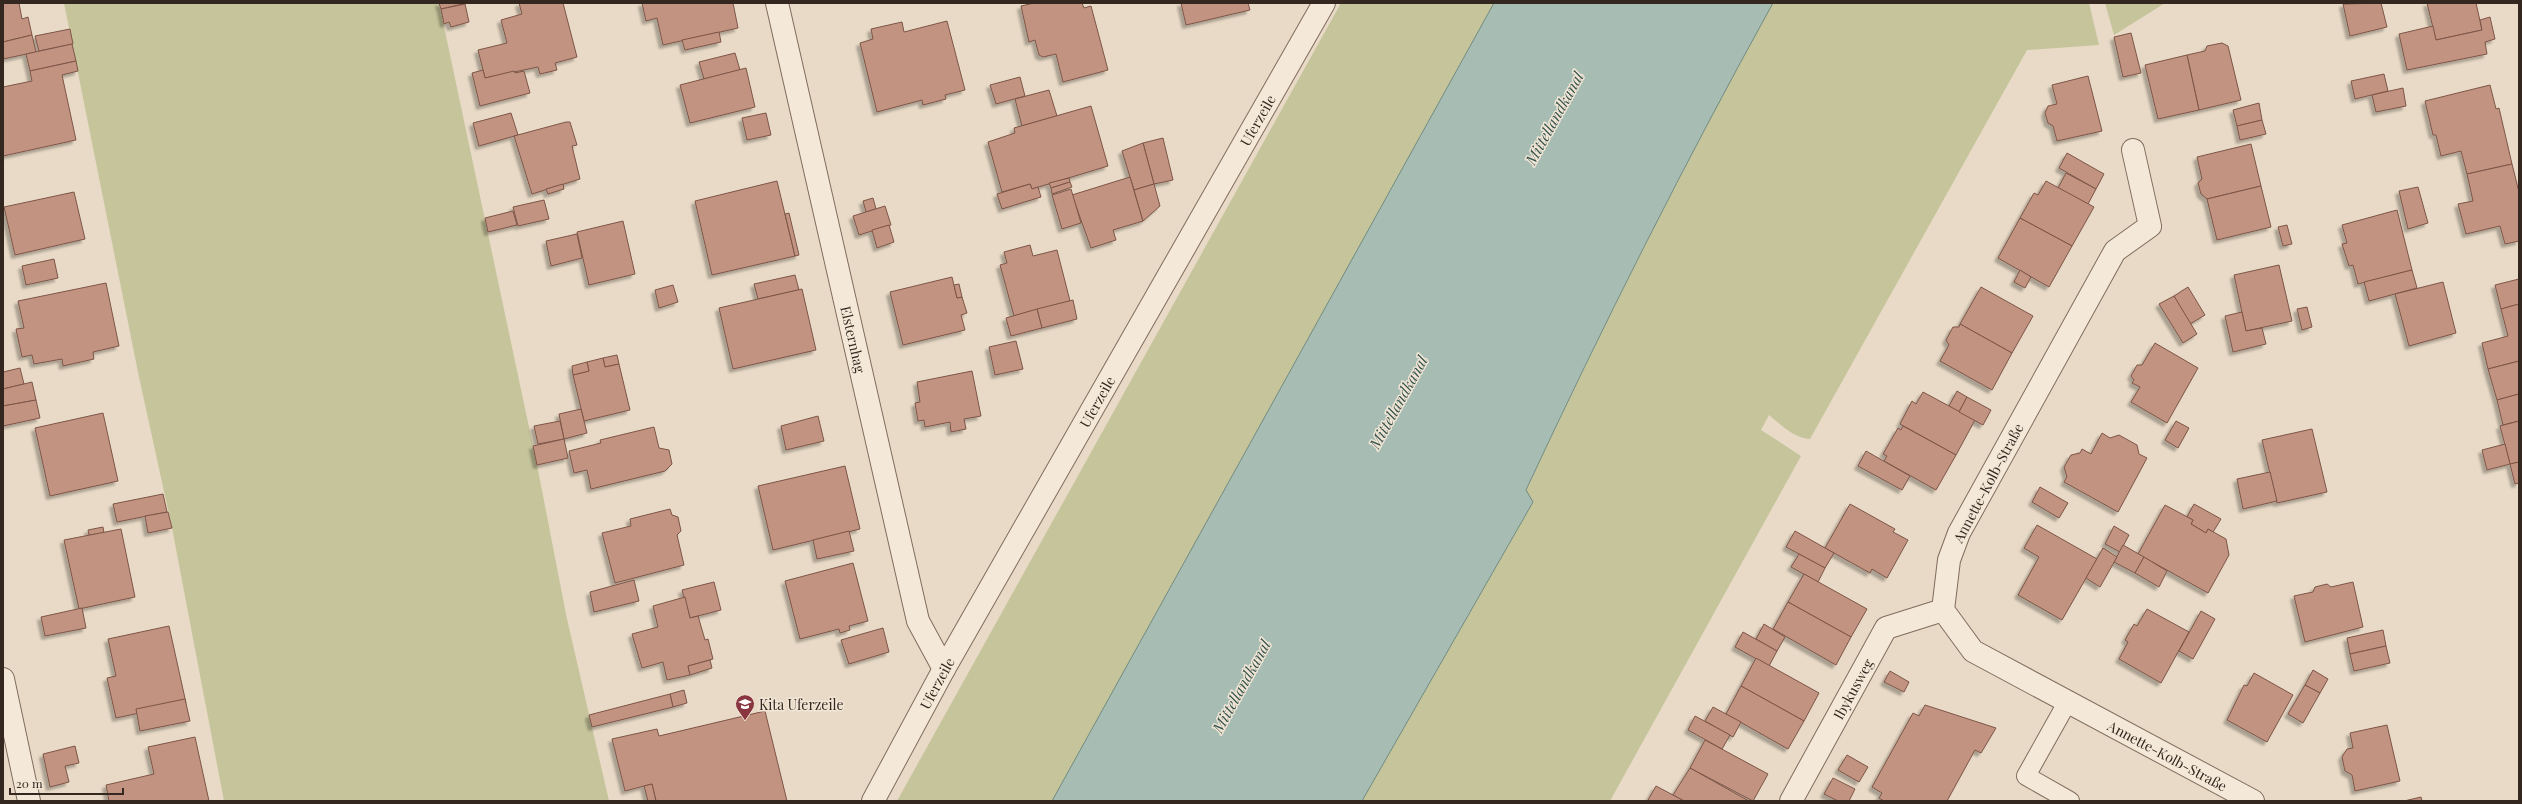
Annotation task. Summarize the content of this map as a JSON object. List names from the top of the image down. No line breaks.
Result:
{"streets":{"street":["Uferzeile","Elsternhag","Annette-Kolb-Straße","Ibykusweg"]},"crossings":[["Uferzeile","Elsternhag"],["Annette-Kolb-Straße","Ibykusweg"]],"water":["Mittellandkanal"],"places":{"school or university":["Kita Uferzeile"]},"scale_bar":"20 m"}
